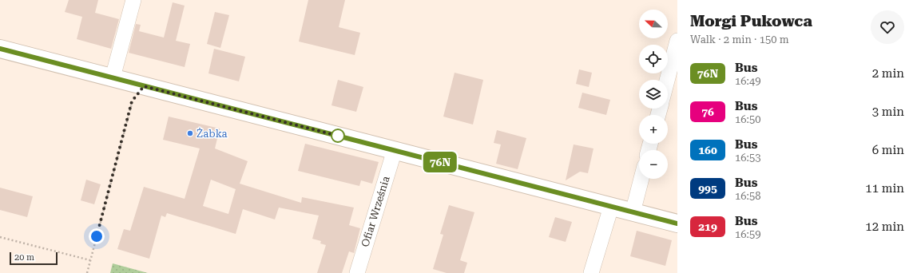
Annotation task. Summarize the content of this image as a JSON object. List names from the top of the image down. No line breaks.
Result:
{"streets":{"street":["Ofiar Września"]},"places":["Żabka"],"lines":["bus line 76N"],"scale_bar":"20 m","north":"left","page":{"on_map":"76N","heading":["Morgi Pukowca","Walk · 2 min · 150 m"],"map_buttons":["+","−"],"list":[{"mark":"76N","name":"Bus","note":"16:49","value":"2 min"},{"mark":"76","name":"Bus","note":"16:50","value":"3 min"},{"mark":"160","name":"Bus","note":"16:53","value":"6 min"},{"mark":"995","name":"Bus","note":"16:58","value":"11 min"},{"mark":"219","name":"Bus","note":"16:59","value":"12 min"}],"scale":"20 m"}}
